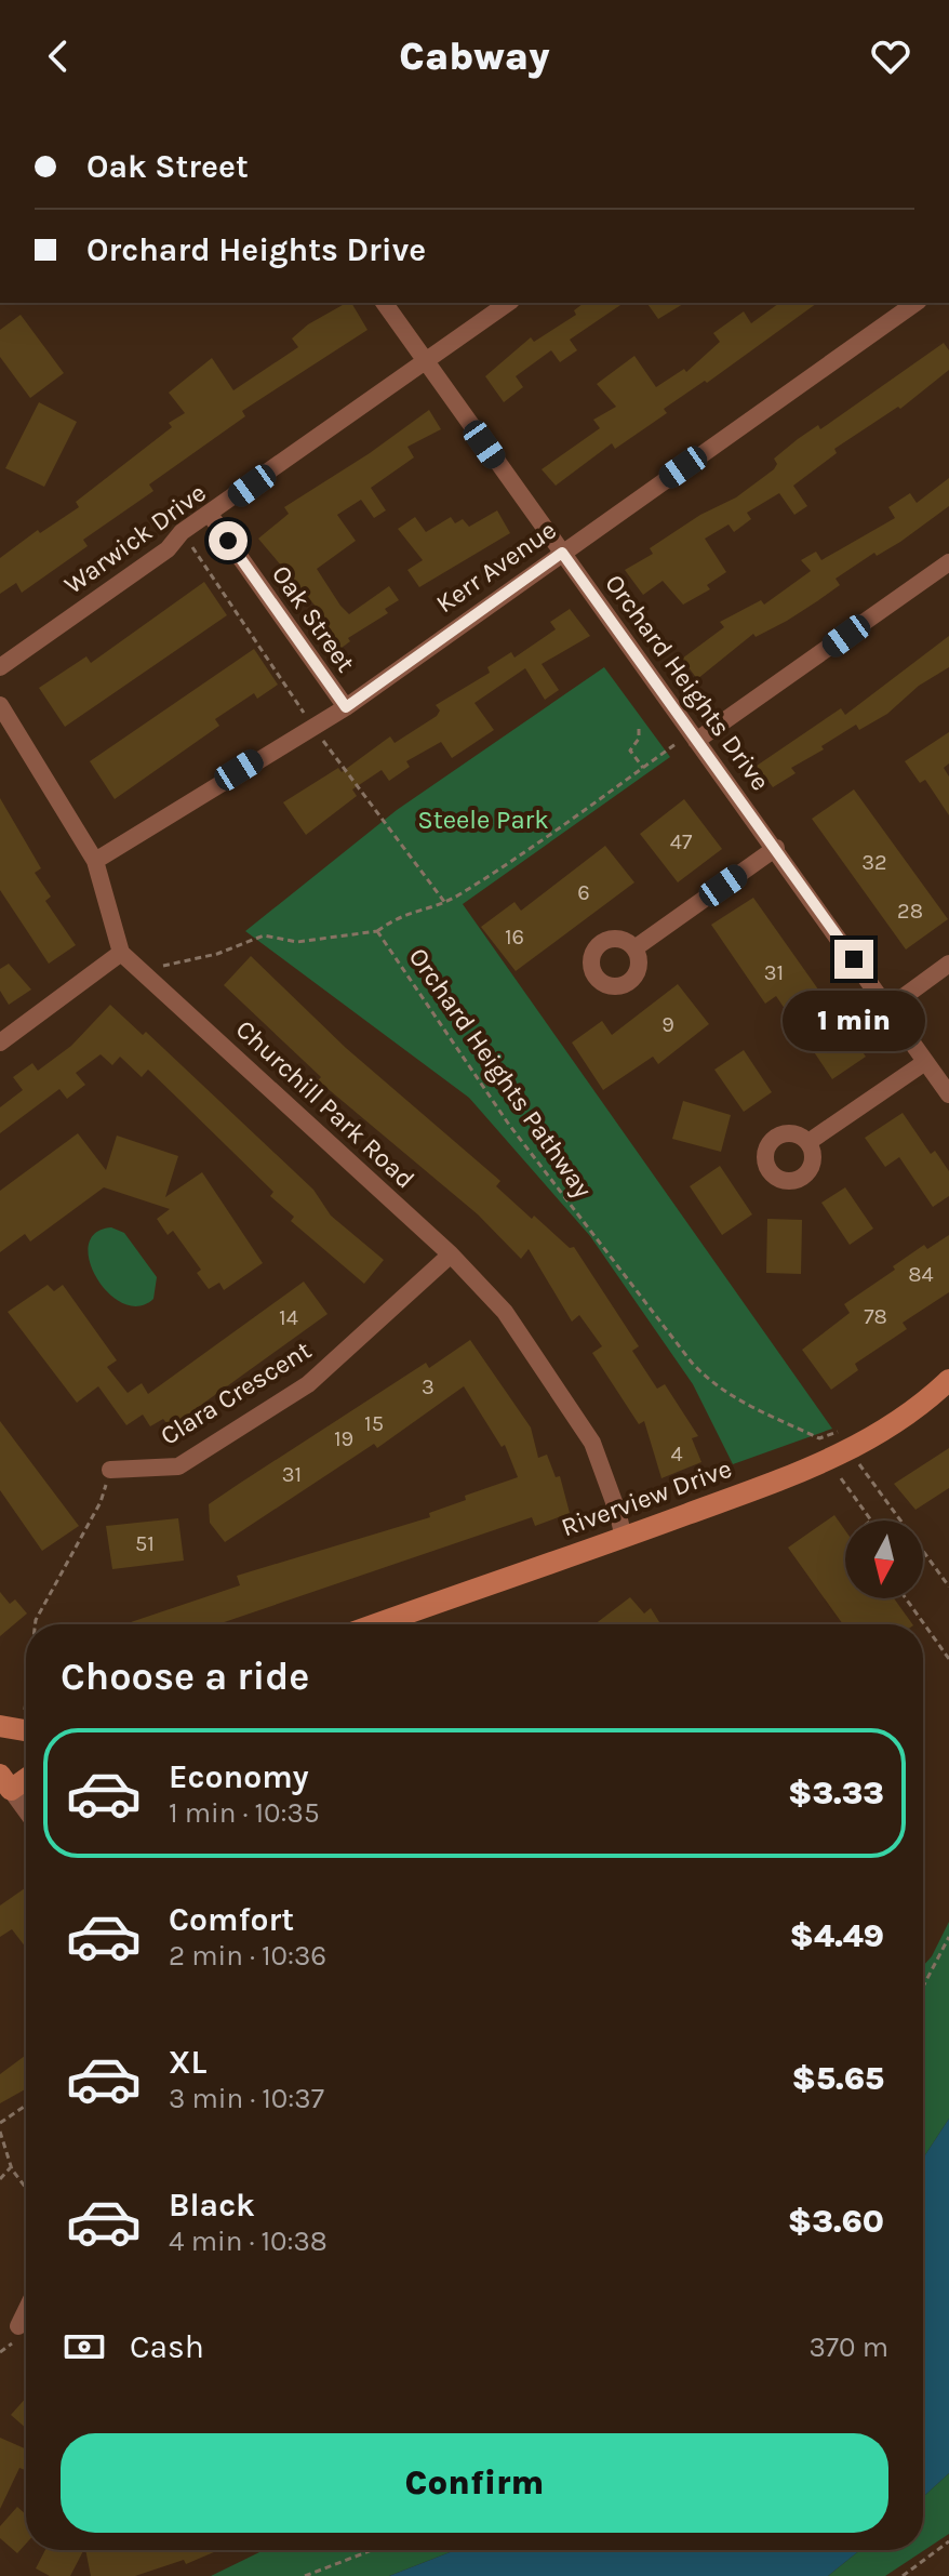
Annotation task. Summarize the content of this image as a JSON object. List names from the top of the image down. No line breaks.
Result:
{"streets":{"street":["Warwick Drive","Kerr Avenue","Oak Street","Orchard Heights Drive","Churchill Park Road","Clara Crescent","Riverview Drive"],"path":["Orchard Heights Pathway"]},"crossings":[["Warwick Drive","Oak Street"],["Warwick Drive","Orchard Heights Drive"],["Kerr Avenue","Oak Street"],["Kerr Avenue","Orchard Heights Drive"],["Orchard Heights Pathway","Riverview Drive"],["Churchill Park Road","Clara Crescent"],["Churchill Park Road","Riverview Drive"]],"parks":["Steele Park"],"house_numbers":["47","32","6","28","16","31","9","84","78","14","3","15","19","4","31","51"],"north":"bottom","page":{"header":"Cabway","banner":["Oak Street","Orchard Heights Drive"],"bubble":"1 min","heading":"Choose a ride","list":[{"name":"Economy","note":"1 min · 10:35","value":"$3.33"},{"name":"Comfort","note":"2 min · 10:36","value":"$4.49"},{"name":"XL","note":"3 min · 10:37","value":"$5.65"},{"name":"Black","note":"4 min · 10:38","value":"$3.60"}],"pay":["Cash","370 m"],"buttons":"Confirm"}}
